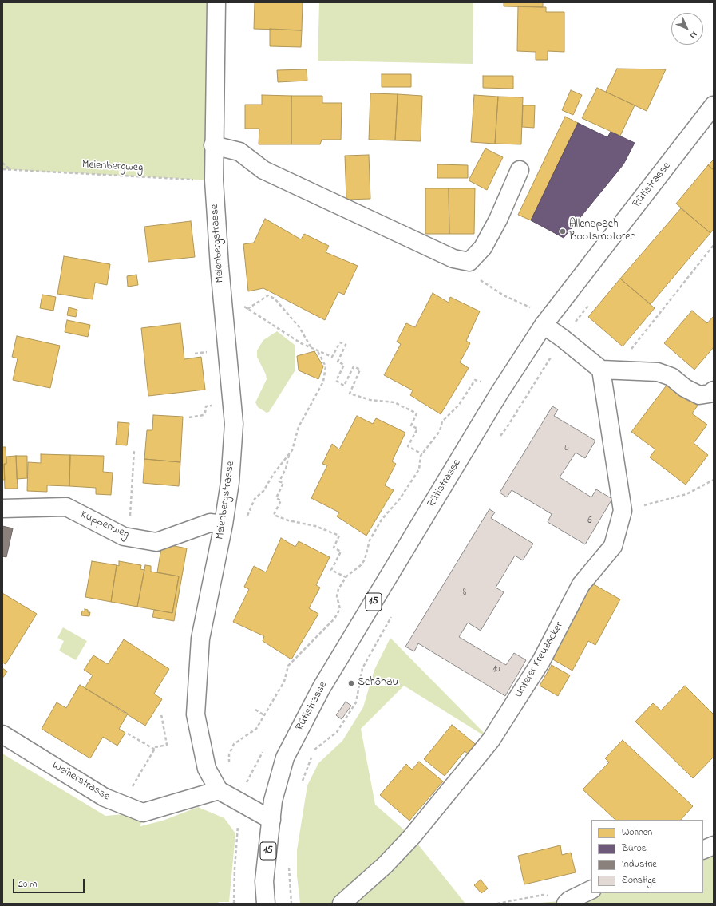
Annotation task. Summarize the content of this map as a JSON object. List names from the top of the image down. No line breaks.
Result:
{"streets":{"street":["Rütistrasse","Meienbergstrasse","Kuppenweg","15","Unterer Kreuzacker","Weiherstrasse"],"path":["Meienbergweg"]},"crossings":[["Meienbergweg","Meienbergstrasse"],["Meienbergstrasse","Kuppenweg"],["Meienbergstrasse","Weiherstrasse"]],"places":["Allenspach Bootsmotoren","Schönau"],"house_numbers":["4","6","8","10"],"legend":["Wohnen","Büros","Industrie","Sonstige"],"scale_bar":"20 m","north":"bottom right"}
